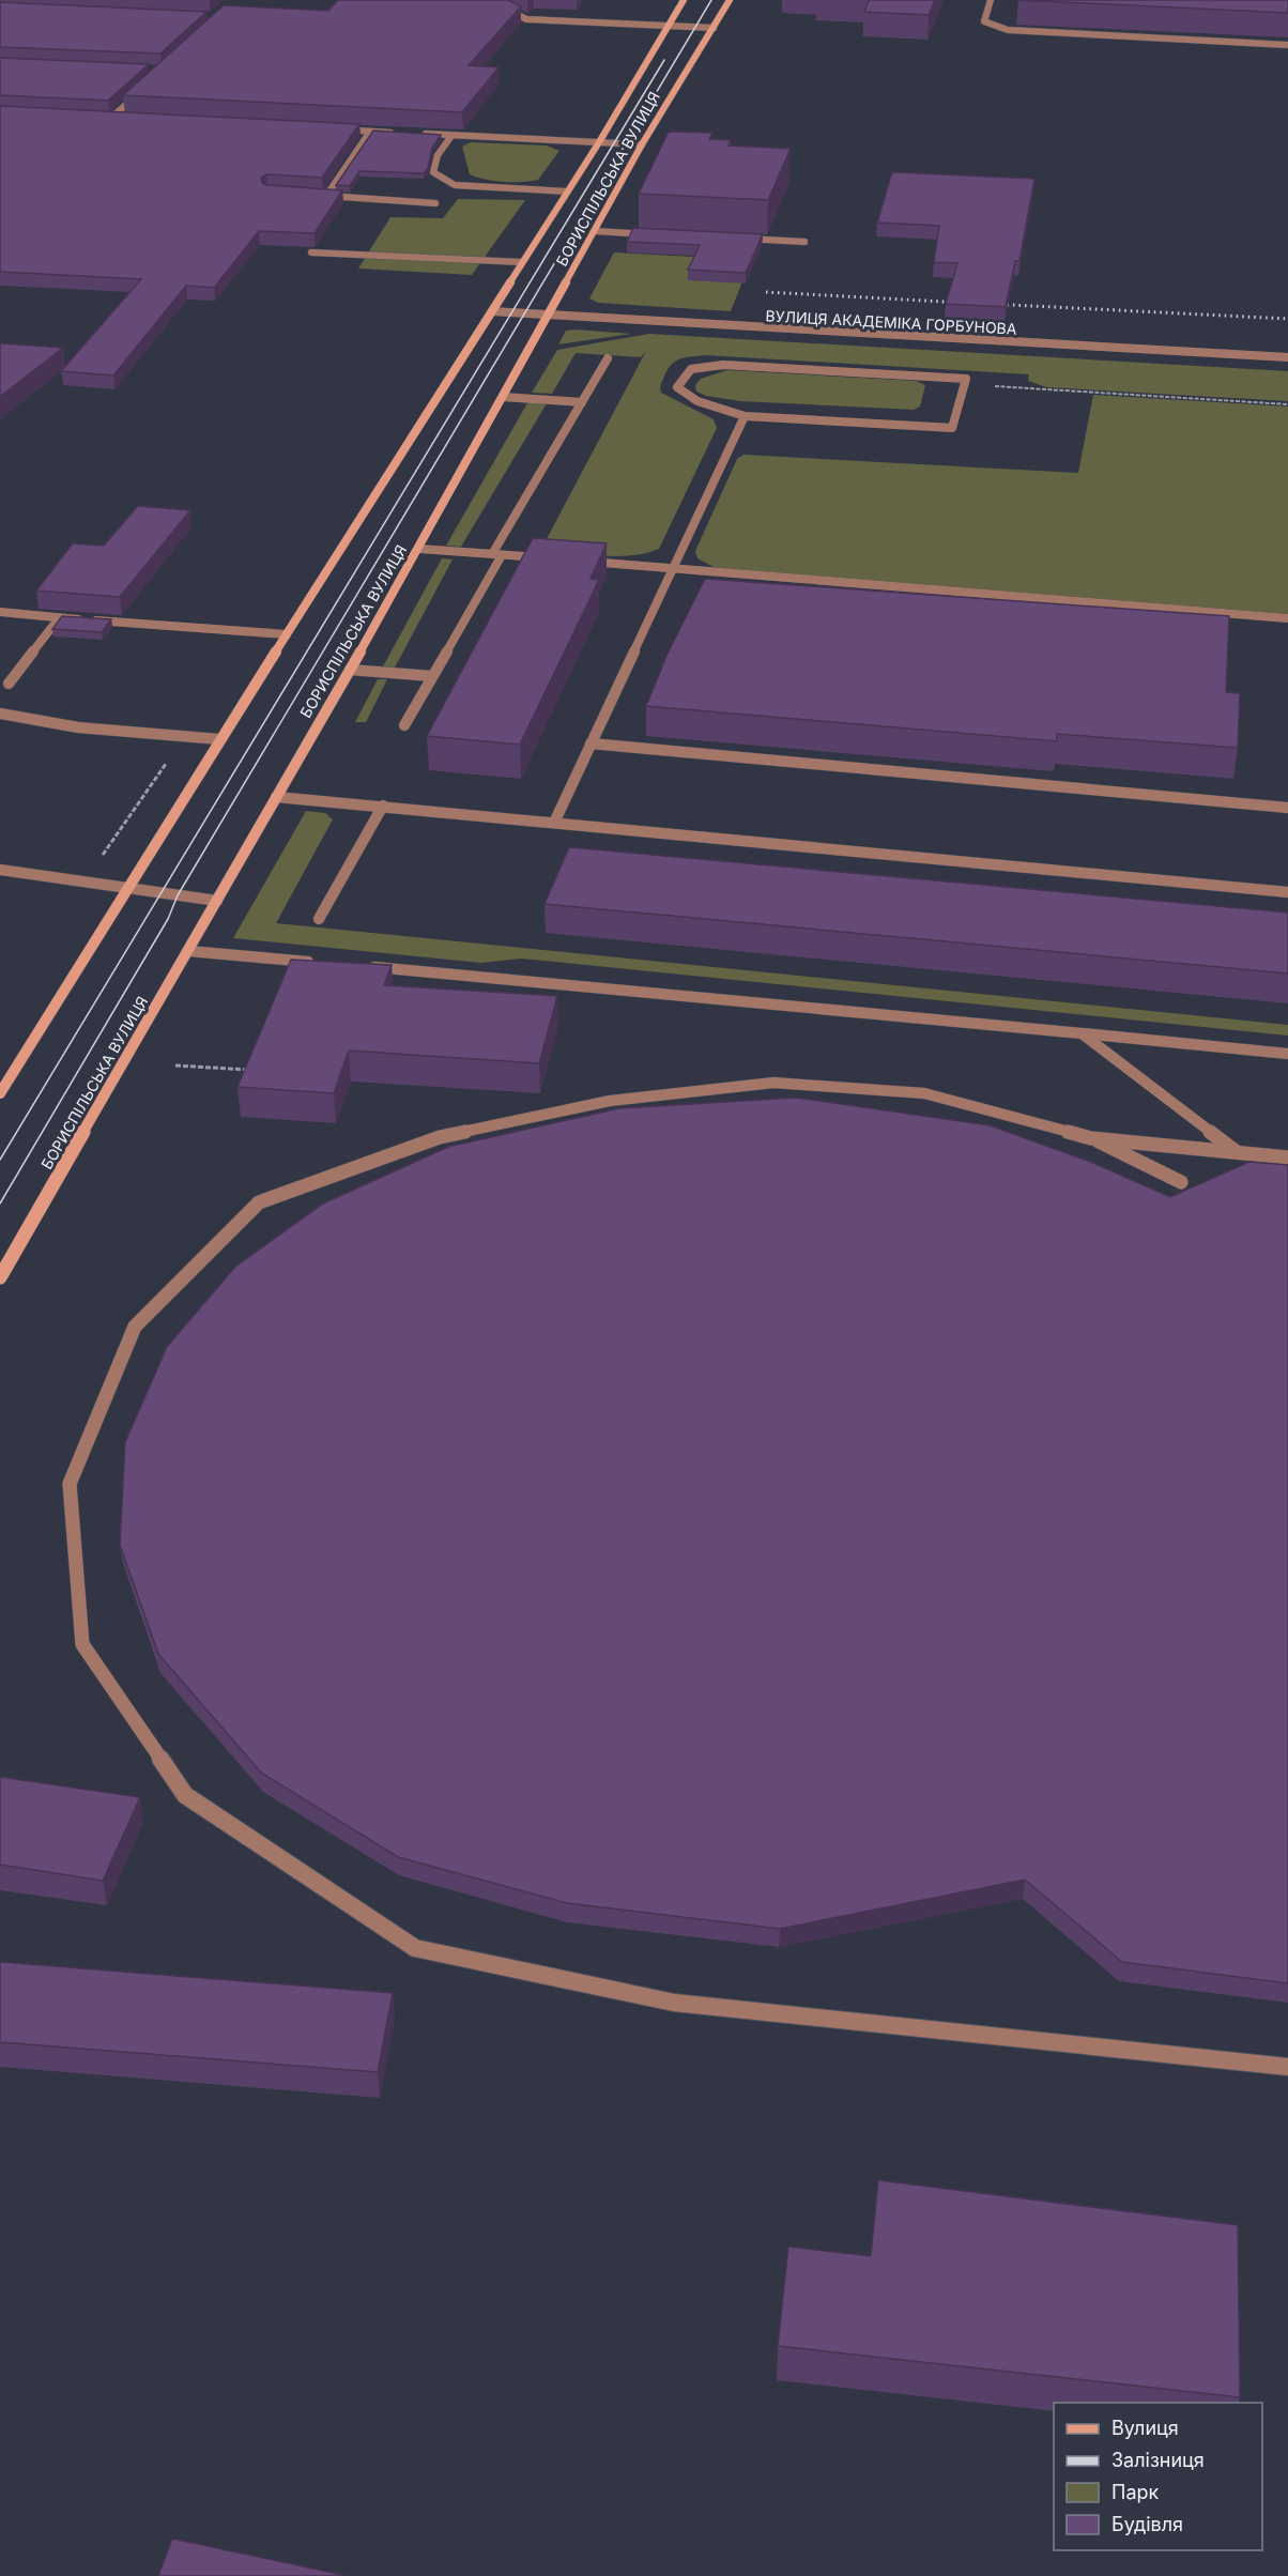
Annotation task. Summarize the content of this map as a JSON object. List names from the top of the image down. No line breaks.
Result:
{"streets":{"main road":["БОРИСПІЛЬСЬКА ВУЛИЦЯ"],"street":["ВУЛИЦЯ АКАДЕМІКА ГОРБУНОВА"]},"crossings":[["БОРИСПІЛЬСЬКА ВУЛИЦЯ","ВУЛИЦЯ АКАДЕМІКА ГОРБУНОВА"]],"legend":["Вулиця","Залізниця","Парк","Будівля"]}
